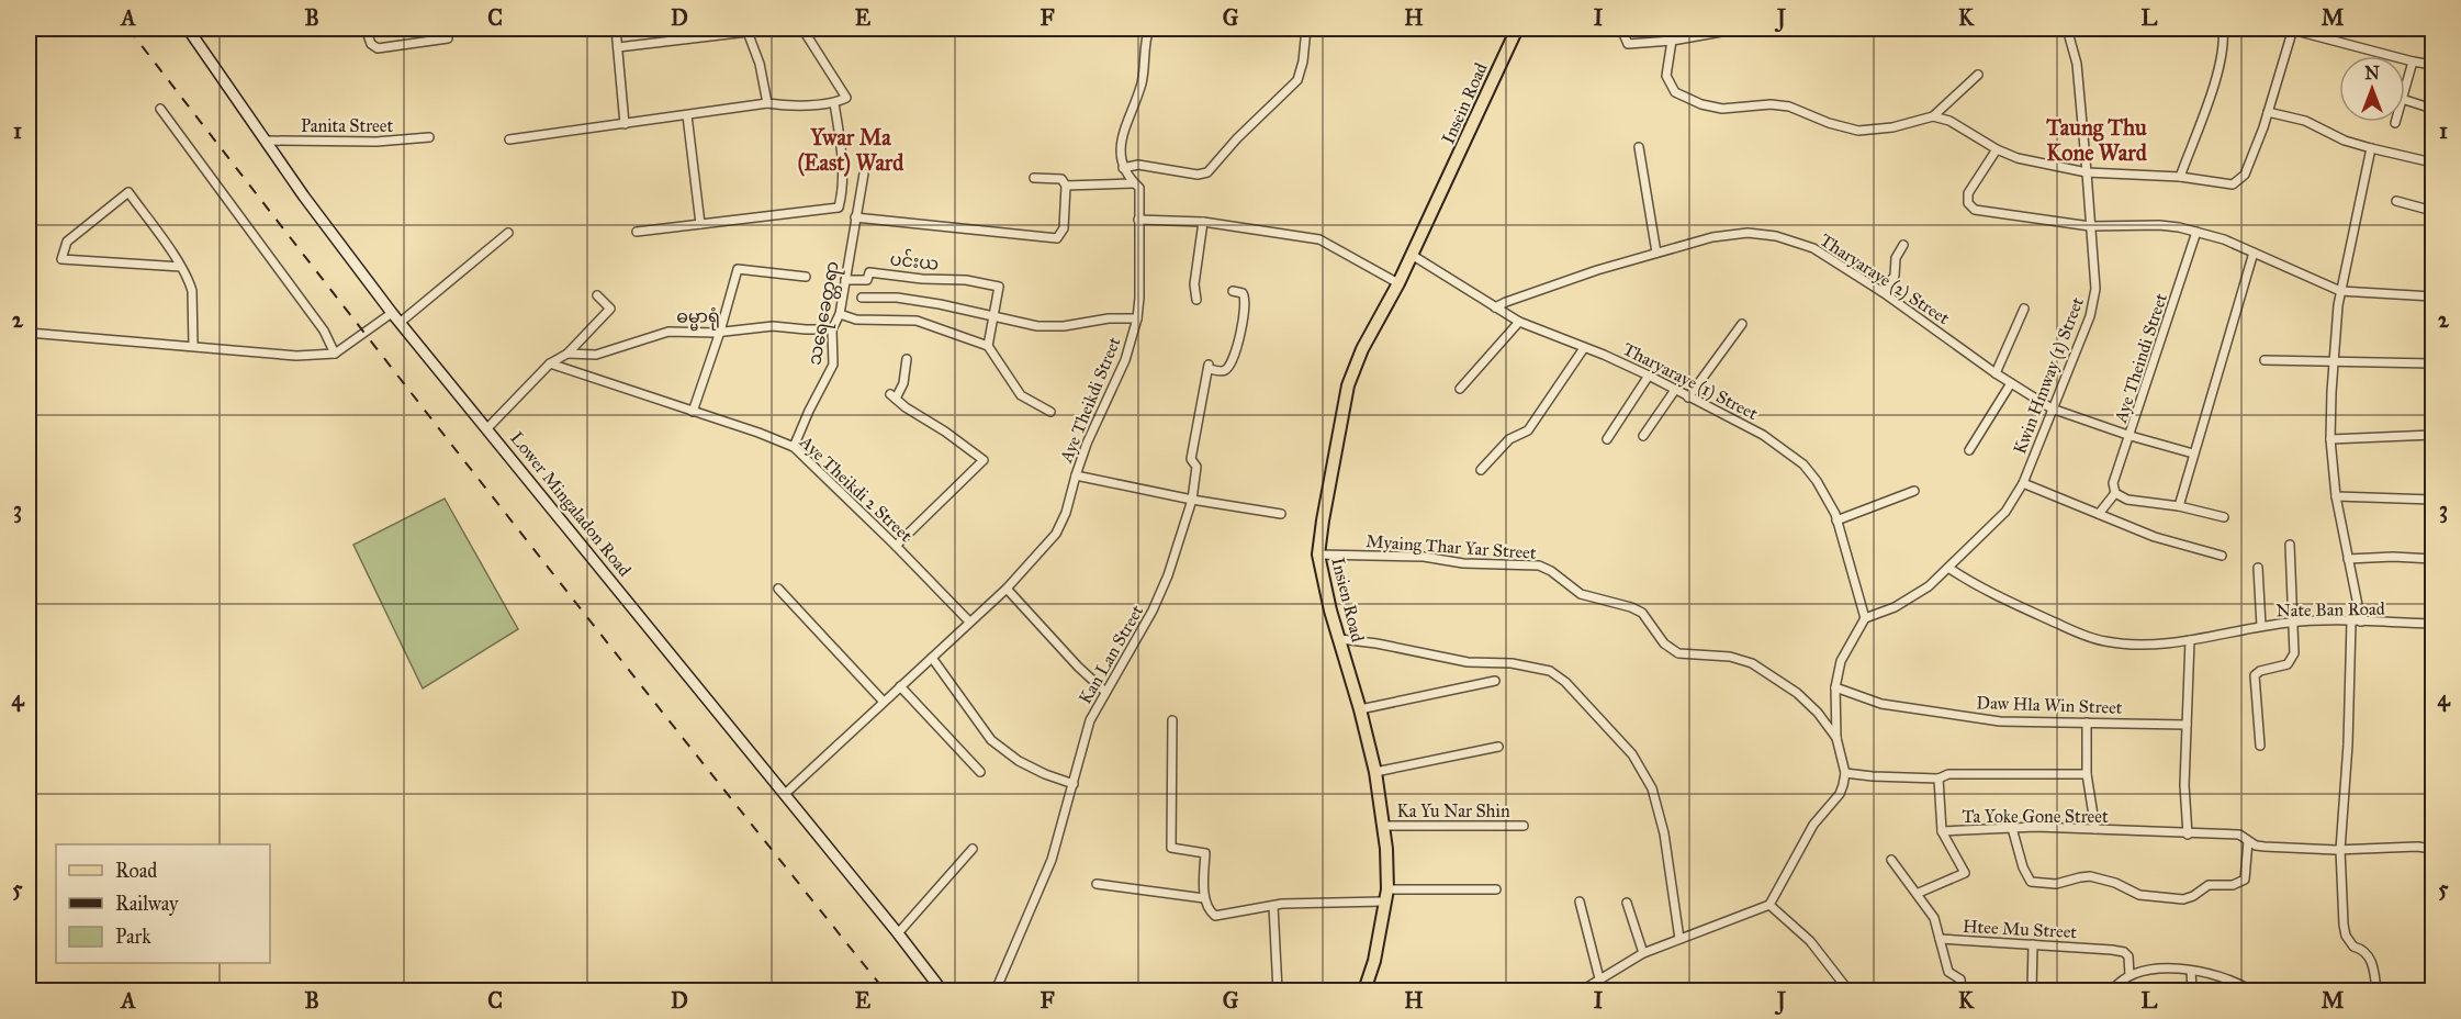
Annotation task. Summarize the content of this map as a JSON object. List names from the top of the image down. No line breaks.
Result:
{"streets":{"main road":["Insein Road","Lower Mingaladon Road","Insien Road"],"street":["Panita Street","ပင်းယ","Tharyaraye (2) Street","သရေခေတ္တရာ","ဓမ္မာရုံ","Aye Theindi Street","Kwin Hmway (1) Street","Tharyaraye (1) Street","Aye Theikdi Street","Aye Theikdi 2 Street","Myaing Thar Yar Street","Nate Ban Road","Kan Lan Street","Daw Hla Win Street","Ka Yu Nar Shin","Ta Yoke Gone Street","Htee Mu Street"]},"crossings":[["Insein Road","Insien Road"],["Panita Street","Lower Mingaladon Road"],["ပင်းယ","သရေခေတ္တရာ"],["Tharyaraye (2) Street","Aye Theindi Street"],["Tharyaraye (2) Street","Kwin Hmway (1) Street"],["Tharyaraye (2) Street","Tharyaraye (1) Street"],["သရေခေတ္တရာ","ဓမ္မာရုံ"],["သရေခေတ္တရာ","Aye Theikdi 2 Street"],["Kwin Hmway (1) Street","Tharyaraye (1) Street"],["Kwin Hmway (1) Street","Nate Ban Road"],["Tharyaraye (1) Street","Insien Road"],["Aye Theikdi Street","Aye Theikdi 2 Street"],["Aye Theikdi Street","Lower Mingaladon Road"],["Myaing Thar Yar Street","Insien Road"],["Insien Road","Ka Yu Nar Shin"],["Ta Yoke Gone Street","Htee Mu Street"]],"districts":["Taung Thu Kone Ward","Ywar Ma (East) Ward"],"legend":["Road","Railway","Park"],"north":"top","grid":{"columns":["A","B","C","D","E","F","G","H","I","J","K","L","M"],"rows":["1","2","3","4","5"]}}
